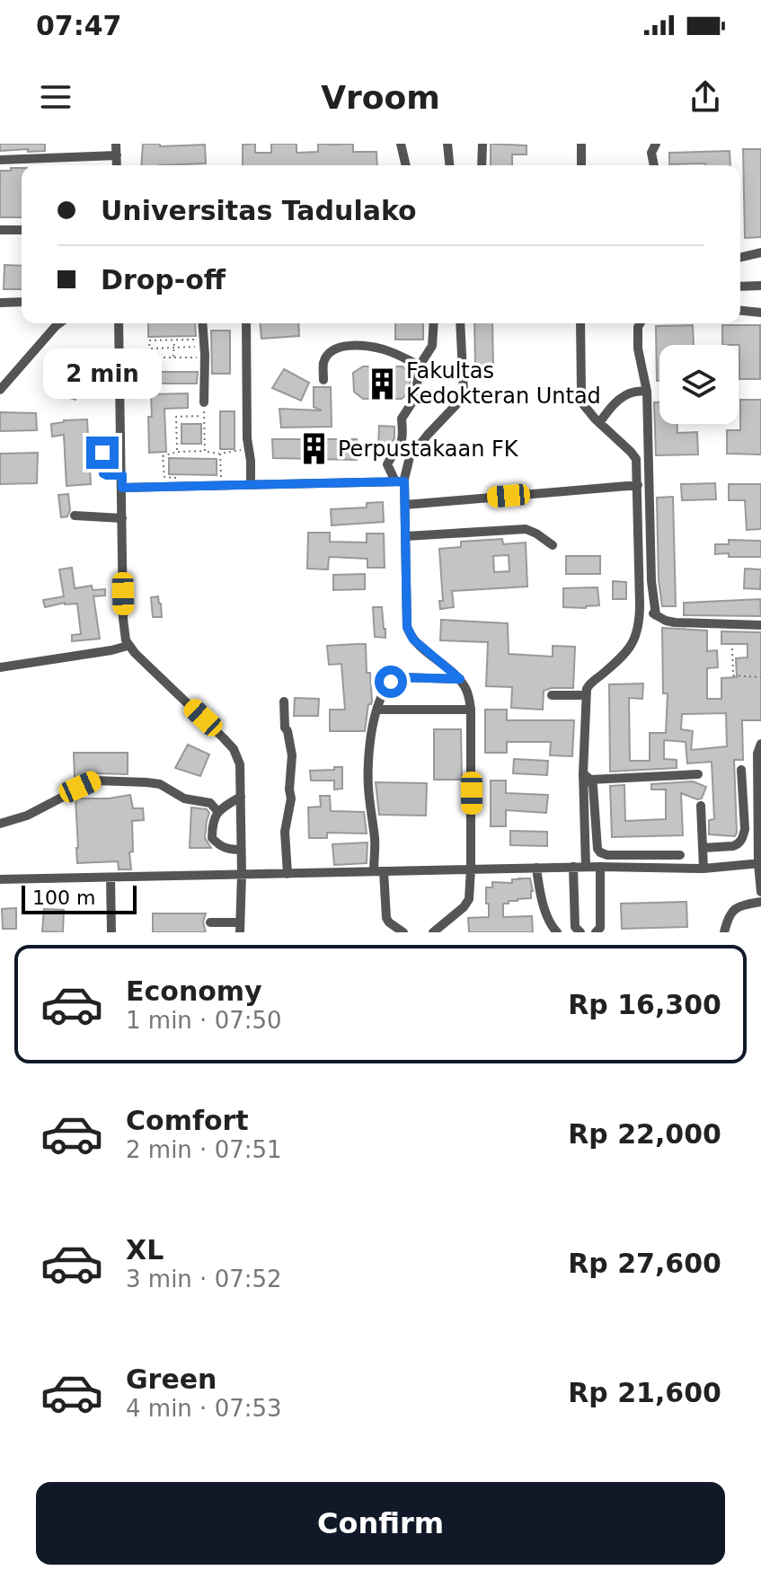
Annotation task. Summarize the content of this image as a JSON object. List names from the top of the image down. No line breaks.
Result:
{"places":{"building":["Fakultas Kedokteran Untad","Perpustakaan FK"]},"scale_bar":"100 m","page":{"status":"07:47","header":"Vroom","banner":["Universitas Tadulako","Drop-off"],"bubble":"2 min","scale":"100 m","list":[{"name":"Economy","note":"1 min · 07:50","value":"Rp 16,300"},{"name":"Comfort","note":"2 min · 07:51","value":"Rp 22,000"},{"name":"XL","note":"3 min · 07:52","value":"Rp 27,600"},{"name":"Green","note":"4 min · 07:53","value":"Rp 21,600"}],"buttons":"Confirm"}}
